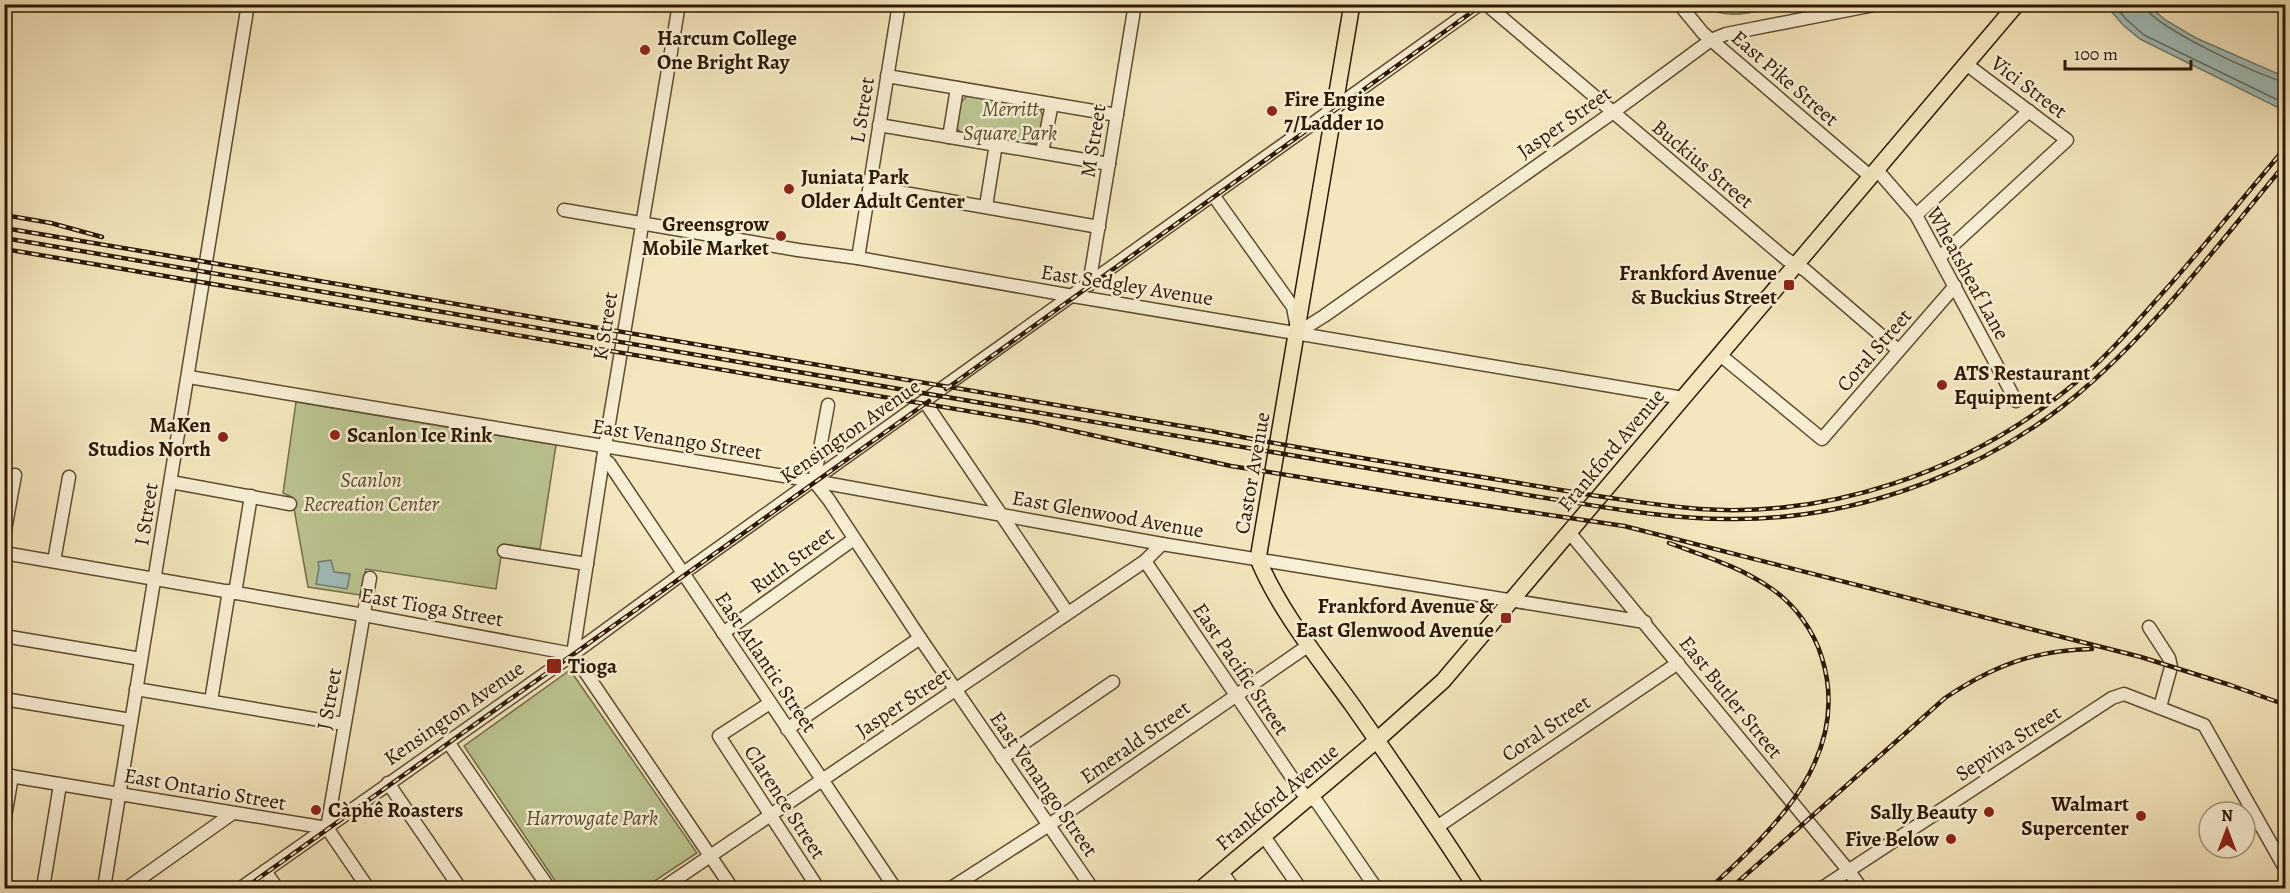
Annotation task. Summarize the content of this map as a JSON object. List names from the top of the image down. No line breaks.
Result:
{"streets":{"main road":["Frankford Avenue","Castor Avenue"],"street":["East Pike Street","Vici Street","L Street","Jasper Street","M Street","Buckius Street","Wheatsheaf Lane","East Sedgley Avenue","K Street","Coral Street","Kensington Avenue","East Venango Street","I Street","East Glenwood Avenue","Ruth Street","East Tioga Street","East Atlantic Street","East Pacific Street","East Butler Street","J Street","Emerald Street","Sepviva Street","East Ontario Street","Clarence Street"]},"crossings":[["East Pike Street","Jasper Street"],["East Pike Street","Wheatsheaf Lane"],["East Pike Street","Frankford Avenue"],["Vici Street","Wheatsheaf Lane"],["Vici Street","Frankford Avenue"],["L Street","East Sedgley Avenue"],["Jasper Street","Buckius Street"],["Jasper Street","East Sedgley Avenue"],["Jasper Street","East Venango Street"],["Jasper Street","Castor Avenue"],["Jasper Street","East Glenwood Avenue"],["Jasper Street","East Atlantic Street"],["Jasper Street","East Pacific Street"],["Jasper Street","Clarence Street"],["M Street","Kensington Avenue"],["Buckius Street","Coral Street"],["Buckius Street","Frankford Avenue"],["Wheatsheaf Lane","Coral Street"],["Wheatsheaf Lane","Frankford Avenue"],["East Sedgley Avenue","K Street"],["East Sedgley Avenue","Kensington Avenue"],["East Sedgley Avenue","Frankford Avenue"],["East Sedgley Avenue","Castor Avenue"],["K Street","Kensington Avenue"],["K Street","East Venango Street"],["K Street","East Tioga Street"],["K Street","East Atlantic Street"],["Coral Street","Frankford Avenue"],["Coral Street","Castor Avenue"],["Coral Street","East Butler Street"],["Kensington Avenue","East Venango Street"],["Kensington Avenue","Castor Avenue"],["Kensington Avenue","East Glenwood Avenue"],["Kensington Avenue","East Tioga Street"],["Kensington Avenue","East Atlantic Street"],["Kensington Avenue","J Street"],["Kensington Avenue","East Ontario Street"],["East Venango Street","I Street"],["East Venango Street","East Glenwood Avenue"],["East Venango Street","Ruth Street"],["East Venango Street","East Atlantic Street"],["East Venango Street","Emerald Street"],["Frankford Avenue","Castor Avenue"],["Frankford Avenue","East Glenwood Avenue"],["Frankford Avenue","East Pacific Street"],["Frankford Avenue","East Butler Street"],["Castor Avenue","East Glenwood Avenue"],["Castor Avenue","Emerald Street"],["I Street","East Tioga Street"],["I Street","East Ontario Street"],["East Glenwood Avenue","East Butler Street"],["Ruth Street","East Atlantic Street"],["East Tioga Street","J Street"],["East Atlantic Street","Clarence Street"],["East Pacific Street","Emerald Street"],["East Butler Street","Sepviva Street"],["J Street","East Ontario Street"]],"parks":["Merritt Square Park","Scanlon Recreation Center","Harrowgate Park"],"places":{"other":["Harcum College One Bright Ray","Fire Engine 7/Ladder 10","Juniata Park Older Adult Center","Greensgrow Mobile Market","ATS Restaurant Equipment","Scanlon Ice Rink","MaKen Studios North","Càphê Roasters","Sally Beauty","Walmart Supercenter","Five Below"],"transit":["Frankford Avenue & Buckius Street","Frankford Avenue & East Glenwood Avenue","Tioga"]},"scale_bar":"100 m","north":"top"}
